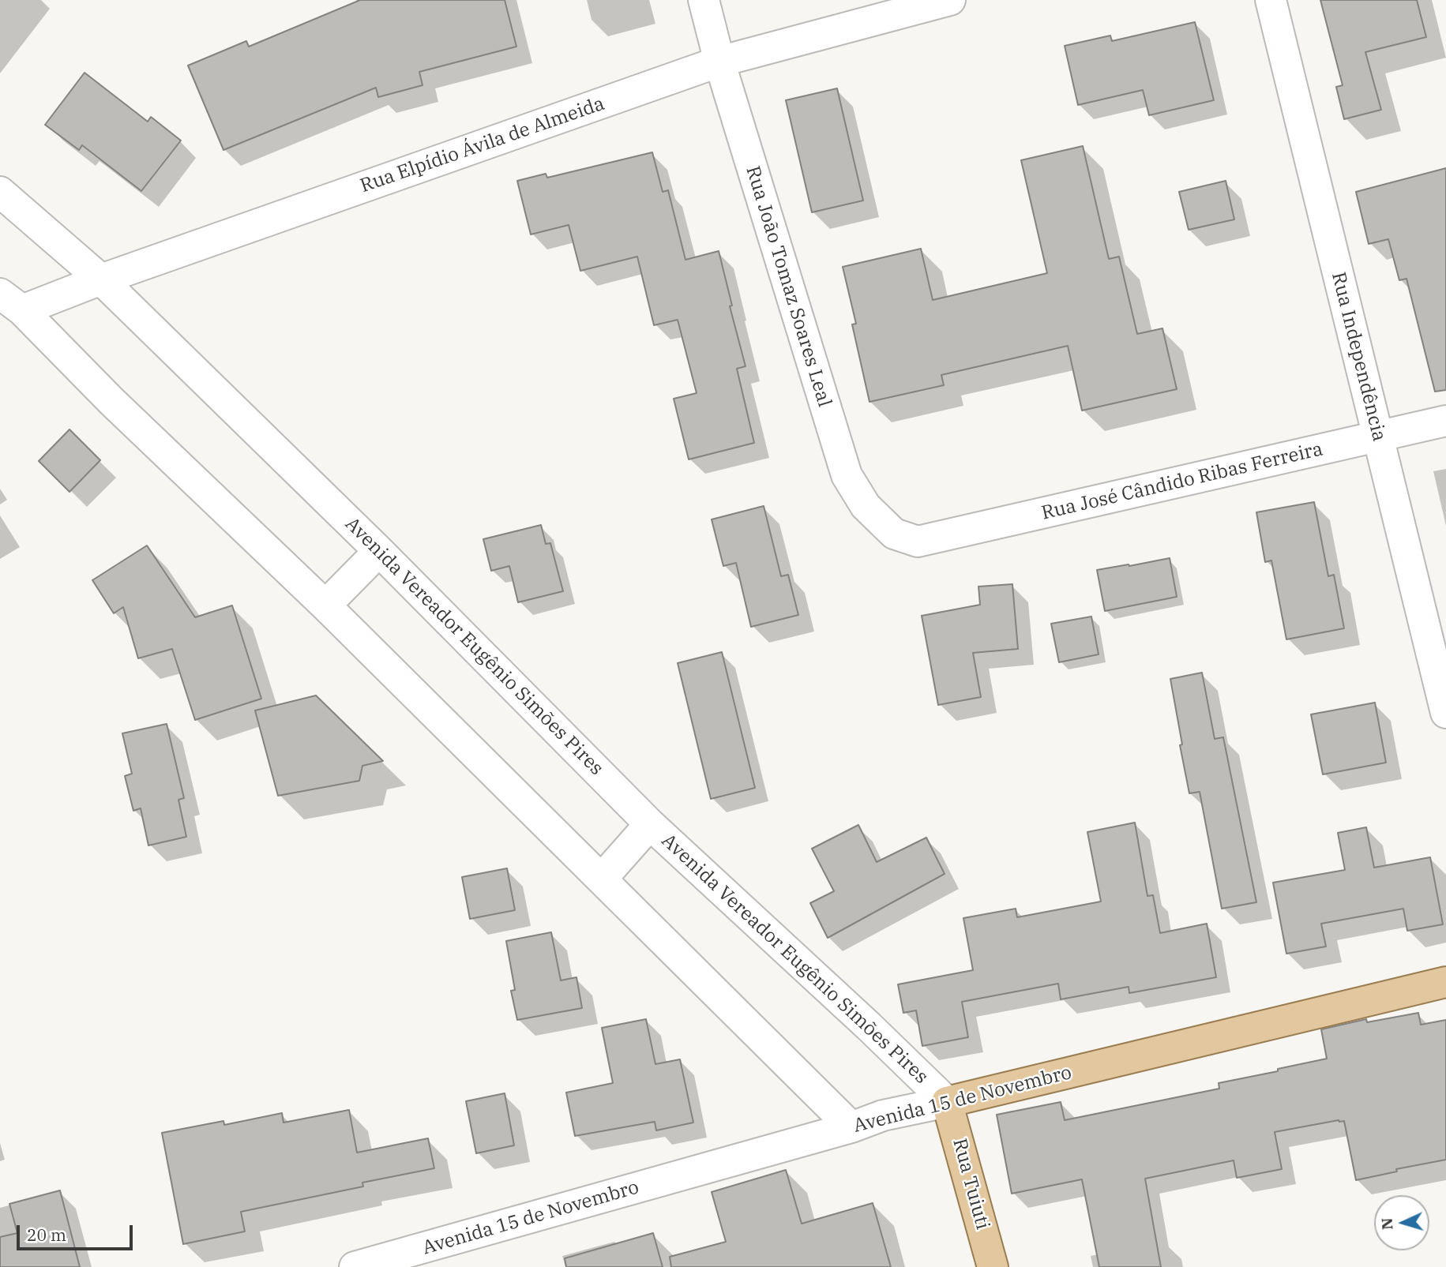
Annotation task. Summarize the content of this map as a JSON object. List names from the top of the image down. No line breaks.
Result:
{"streets":{"main road":["Avenida 15 de Novembro","Rua Tuiuti"],"street":["Rua Elpídio Ávila de Almeida","Rua João Tomaz Soares Leal","Rua Independência","Rua José Cândido Ribas Ferreira","Avenida Vereador Eugênio Simões Pires"]},"crossings":[["Rua Elpídio Ávila de Almeida","Rua João Tomaz Soares Leal"],["Rua Elpídio Ávila de Almeida","Avenida Vereador Eugênio Simões Pires"],["Rua João Tomaz Soares Leal","Rua José Cândido Ribas Ferreira"],["Rua Independência","Rua José Cândido Ribas Ferreira"],["Avenida Vereador Eugênio Simões Pires","Avenida 15 de Novembro"],["Avenida Vereador Eugênio Simões Pires","Rua Tuiuti"],["Avenida 15 de Novembro","Rua Tuiuti"]],"scale_bar":"20 m","north":"left"}
